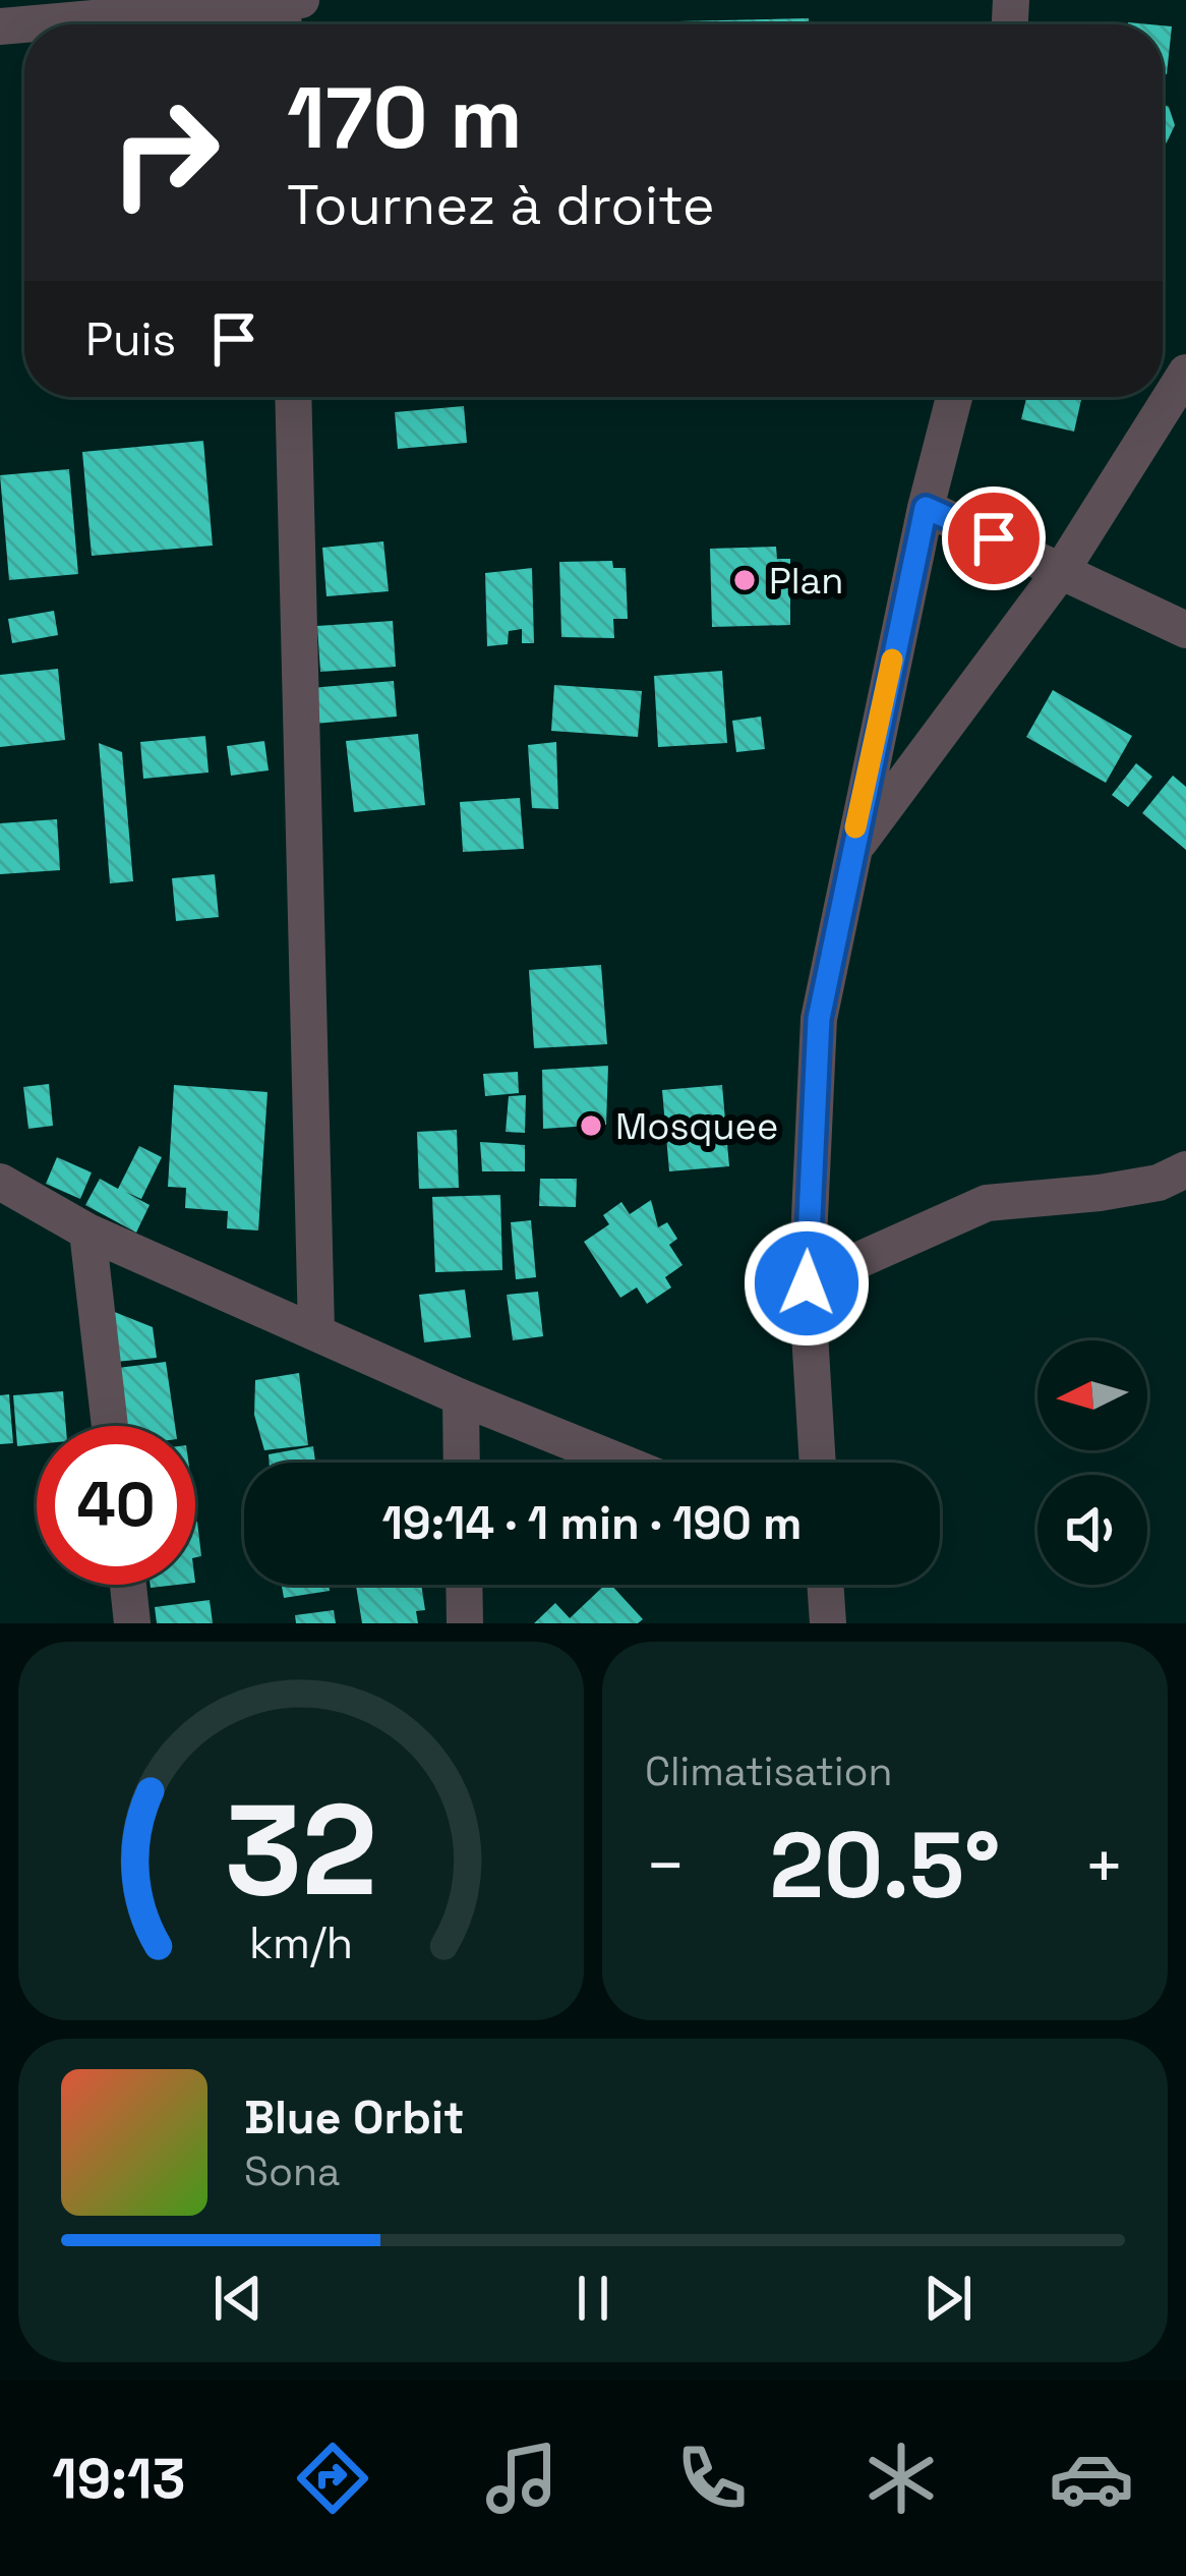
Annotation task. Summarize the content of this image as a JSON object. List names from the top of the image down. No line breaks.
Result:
{"places":["Plan","Mosquee"],"north":"left","page":{"turn":["170 m","Tournez à droite"],"then":"Puis","limit":"40","trip":"19:14 · 1 min · 190 m","tile":"Climatisation","heat":["−","20.5°","+"],"song":["Blue Orbit","Sona"],"tabs":"19:13","gauge":["32","km/h"]}}
